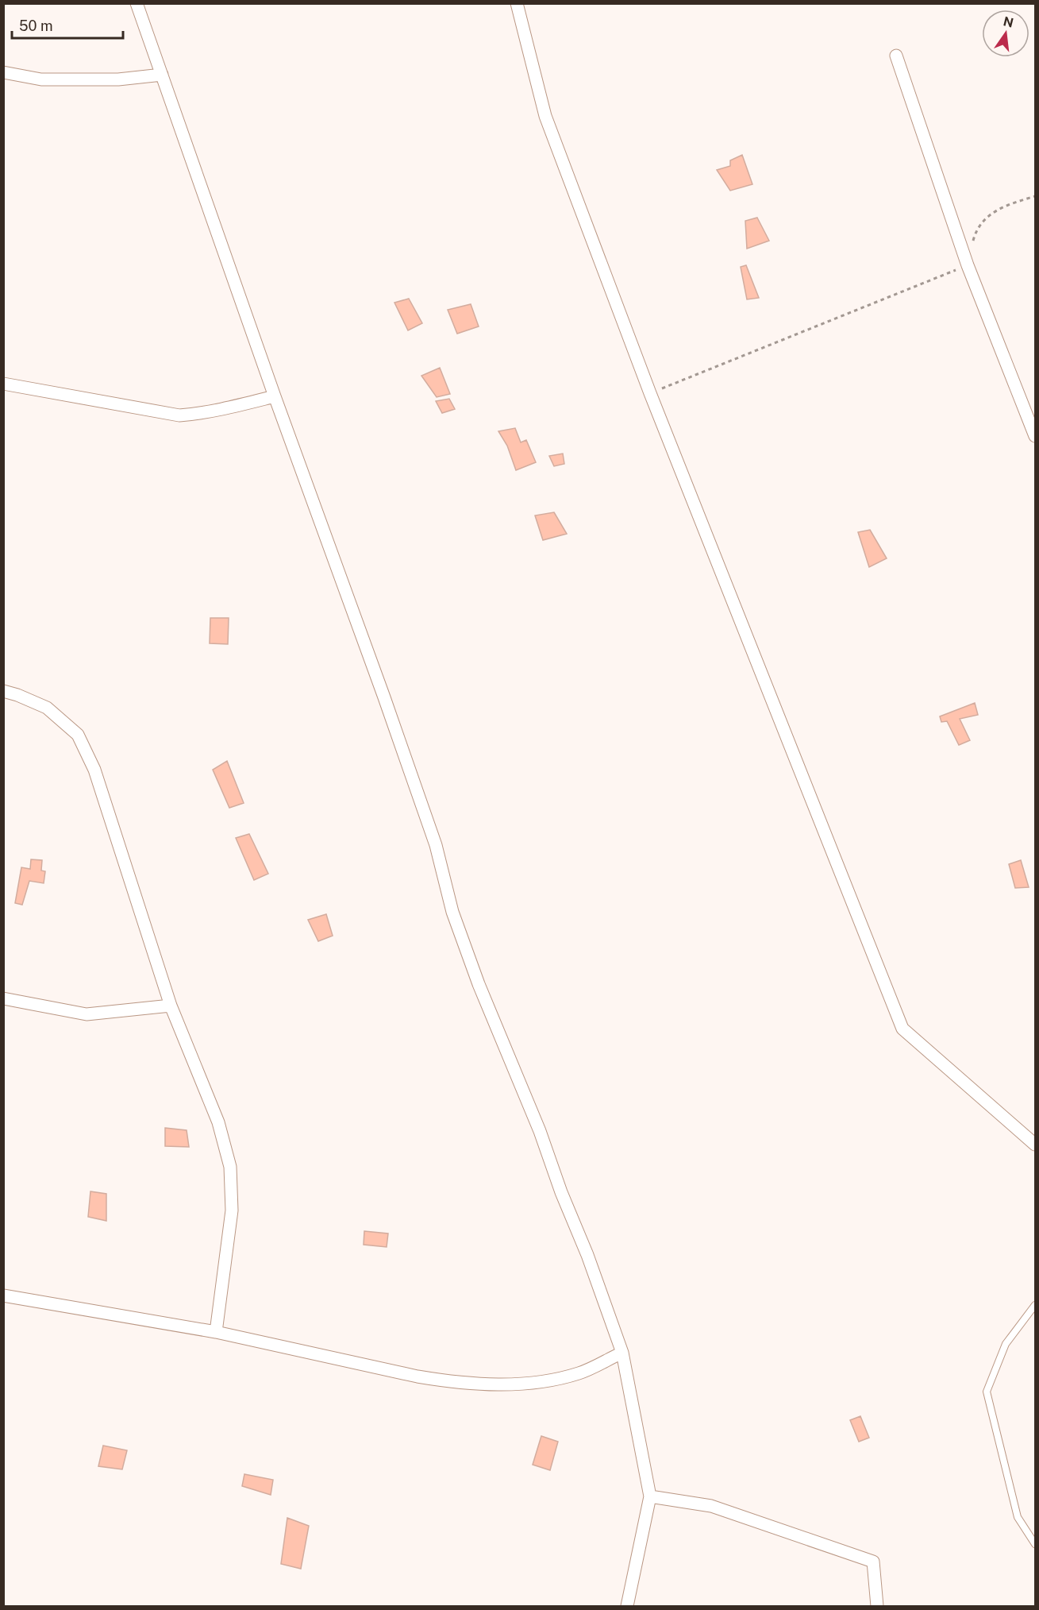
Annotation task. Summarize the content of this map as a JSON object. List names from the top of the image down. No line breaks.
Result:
{"scale_bar":"50 m","north":"top"}
